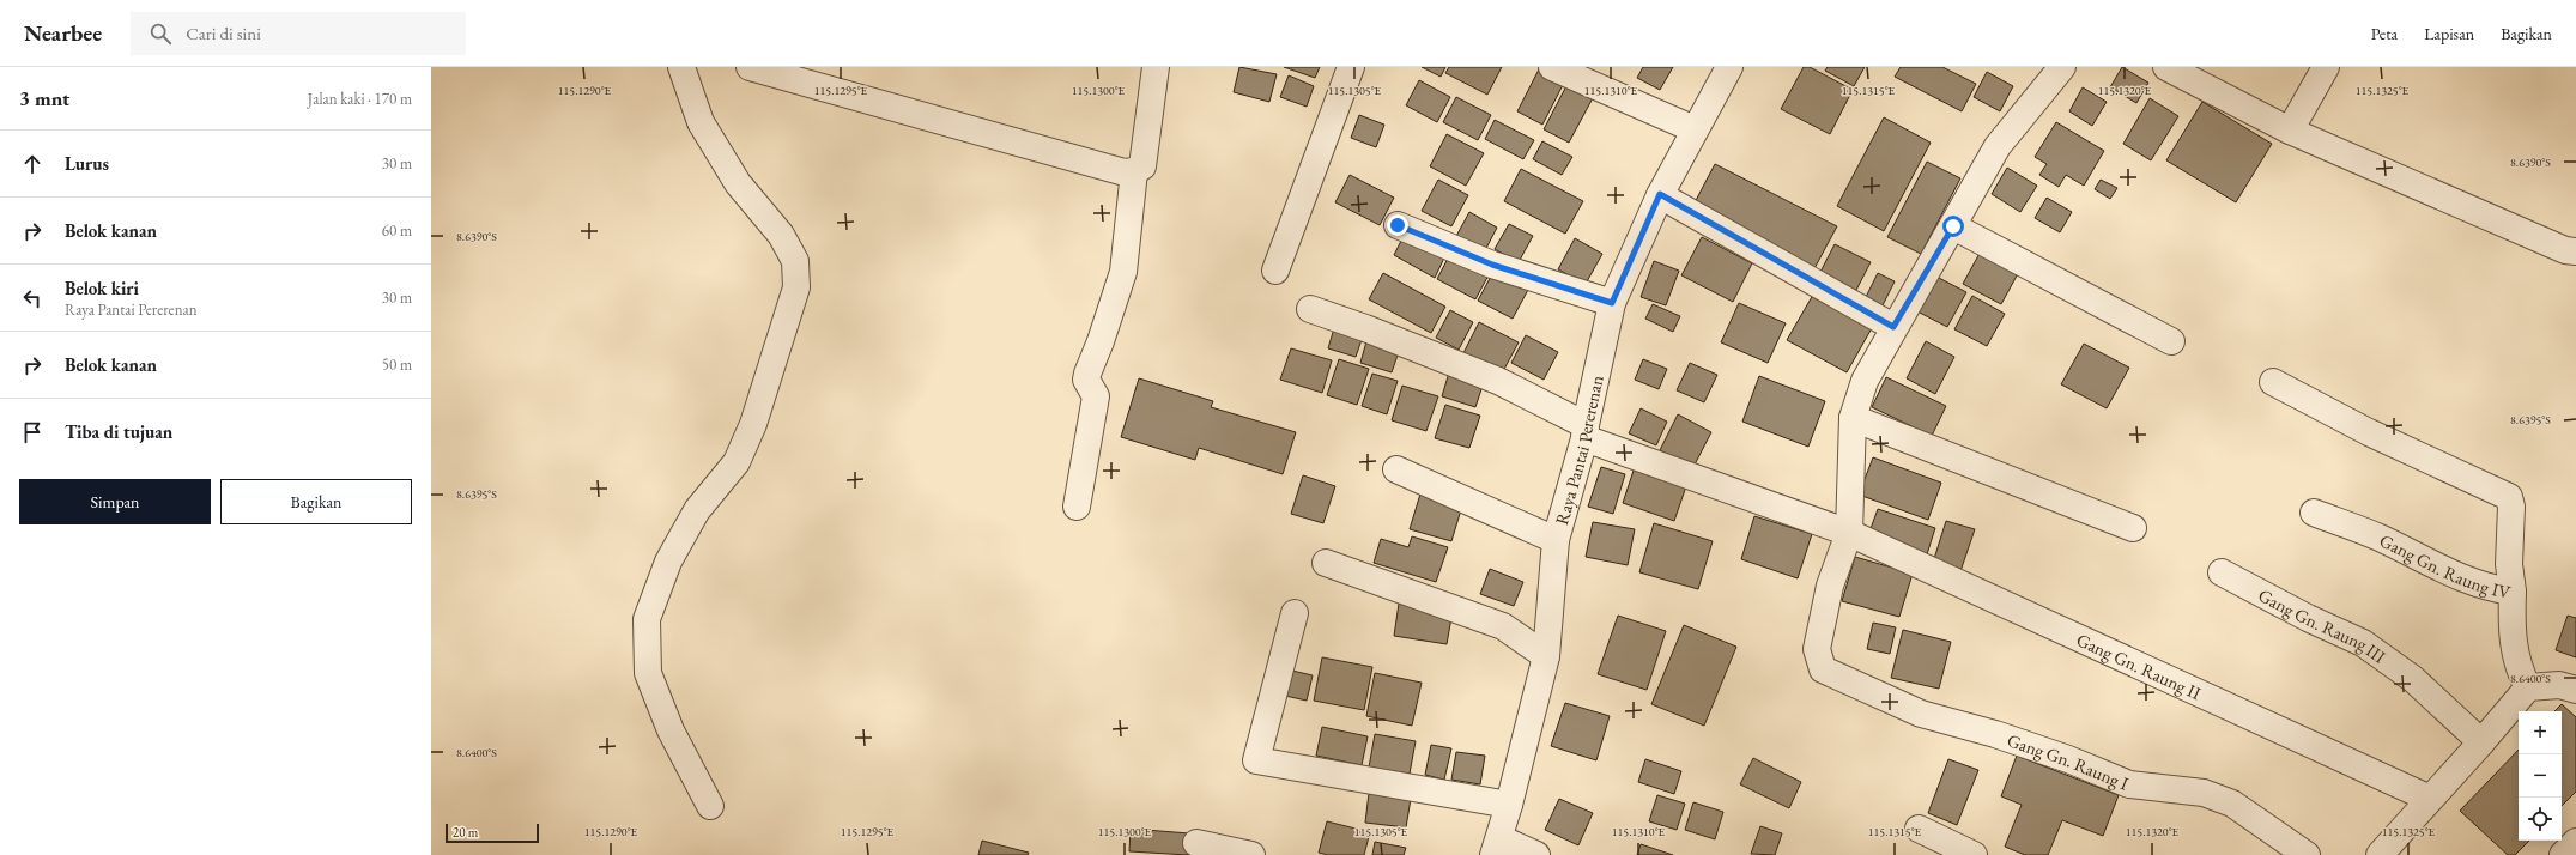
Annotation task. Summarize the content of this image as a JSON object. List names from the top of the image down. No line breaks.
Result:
{"streets":{"street":["Raya Pantai Pererenan","Gang Gn. Raung IV","Gang Gn. Raung III","Gang Gn. Raung II","Gang Gn. Raung I"]},"crossings":[["Raya Pantai Pererenan","Gang Gn. Raung II"],["Gang Gn. Raung II","Gang Gn. Raung I"]],"scale_bar":"20 m","page":{"header":"Nearbee","search":"Cari di sini","nav":["Peta","Lapisan","Bagikan"],"heading":["3 mnt","Jalan kaki · 170 m"],"list":[["Lurus","30 m"],["Belok kanan","60 m"],["Belok kiri","Raya Pantai Pererenan","30 m"],["Belok kanan","50 m"],"Tiba di tujuan"],"buttons":["Simpan","Bagikan"],"map_buttons":["+","−"],"scale":"20 m"},"coordinates":["115.1290°E","115.1295°E","115.1300°E","115.1305°E","115.1310°E","115.1315°E","115.1320°E","115.1325°E","8.6390°S","8.6395°S","8.6400°S"]}
